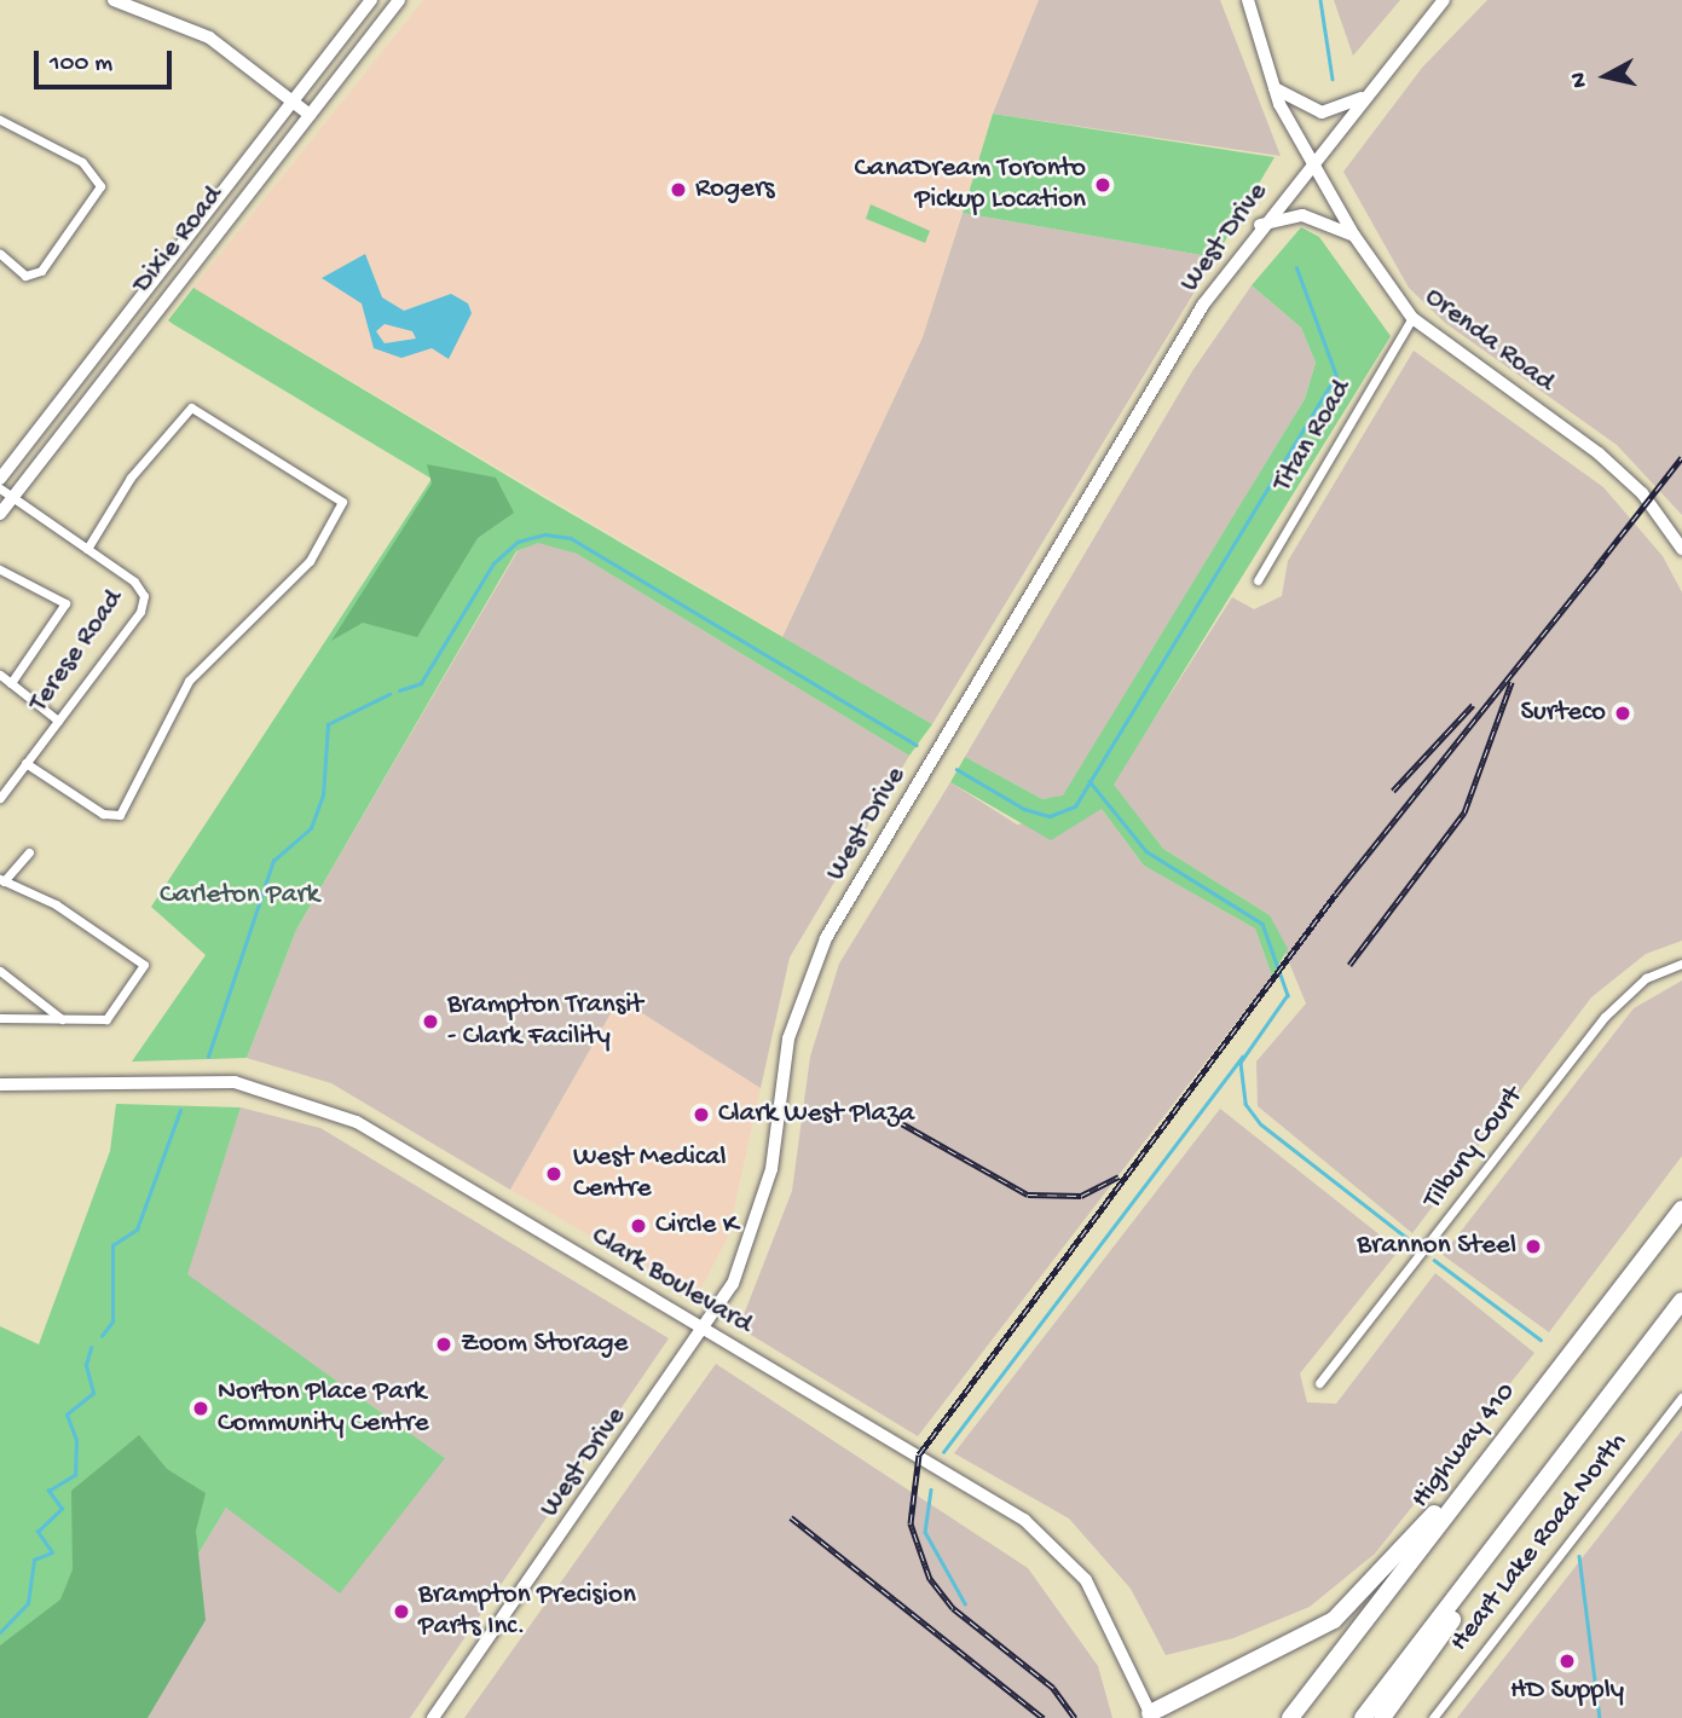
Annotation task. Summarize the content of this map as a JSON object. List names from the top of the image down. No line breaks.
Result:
{"streets":{"highway":["Highway 410"],"main road":["Dixie Road"],"street":["West Drive","Orenda Road","Titan Road","Terese Road","Tilbury Court","Clark Boulevard","Heart Lake Road North"]},"crossings":[["West Drive","Orenda Road"],["West Drive","Clark Boulevard"],["Dixie Road","Terese Road"],["Orenda Road","Titan Road"]],"parks":["Carleton Park"],"places":["CanaDream Toronto Pickup Location","Rogers","Surteco","Brampton Transit - Clark Facility","Clark West Plaza","West Medical Centre","Circle K","Brannon Steel","Zoom Storage","Norton Place Park Community Centre","Brampton Precision Parts Inc.","HD Supply"],"scale_bar":"100 m","north":"left"}
